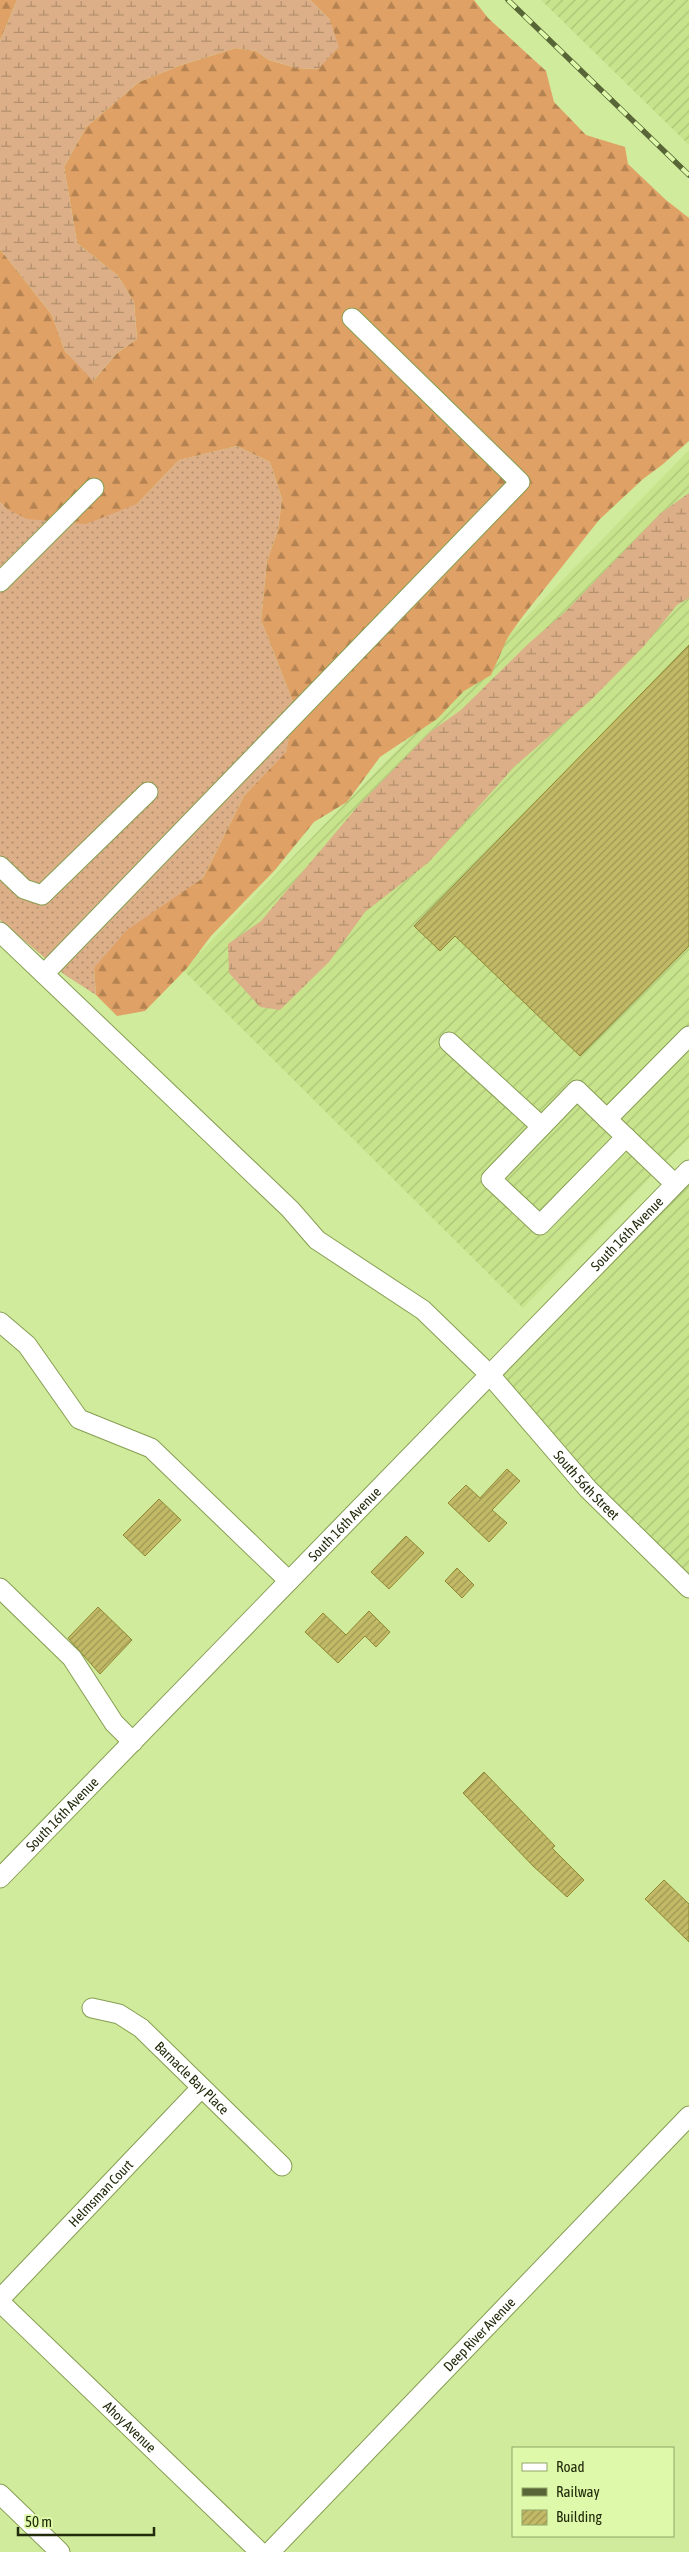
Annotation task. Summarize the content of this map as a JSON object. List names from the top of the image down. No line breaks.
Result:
{"streets":{"street":["South 16th Avenue","South 56th Street","Barnacle Bay Place","Helmsman Court","Deep River Avenue","Ahoy Avenue"]},"crossings":[["South 16th Avenue","South 56th Street"],["Barnacle Bay Place","Helmsman Court"],["Helmsman Court","Ahoy Avenue"]],"legend":["Road","Railway","Building"],"scale_bar":"50 m"}
